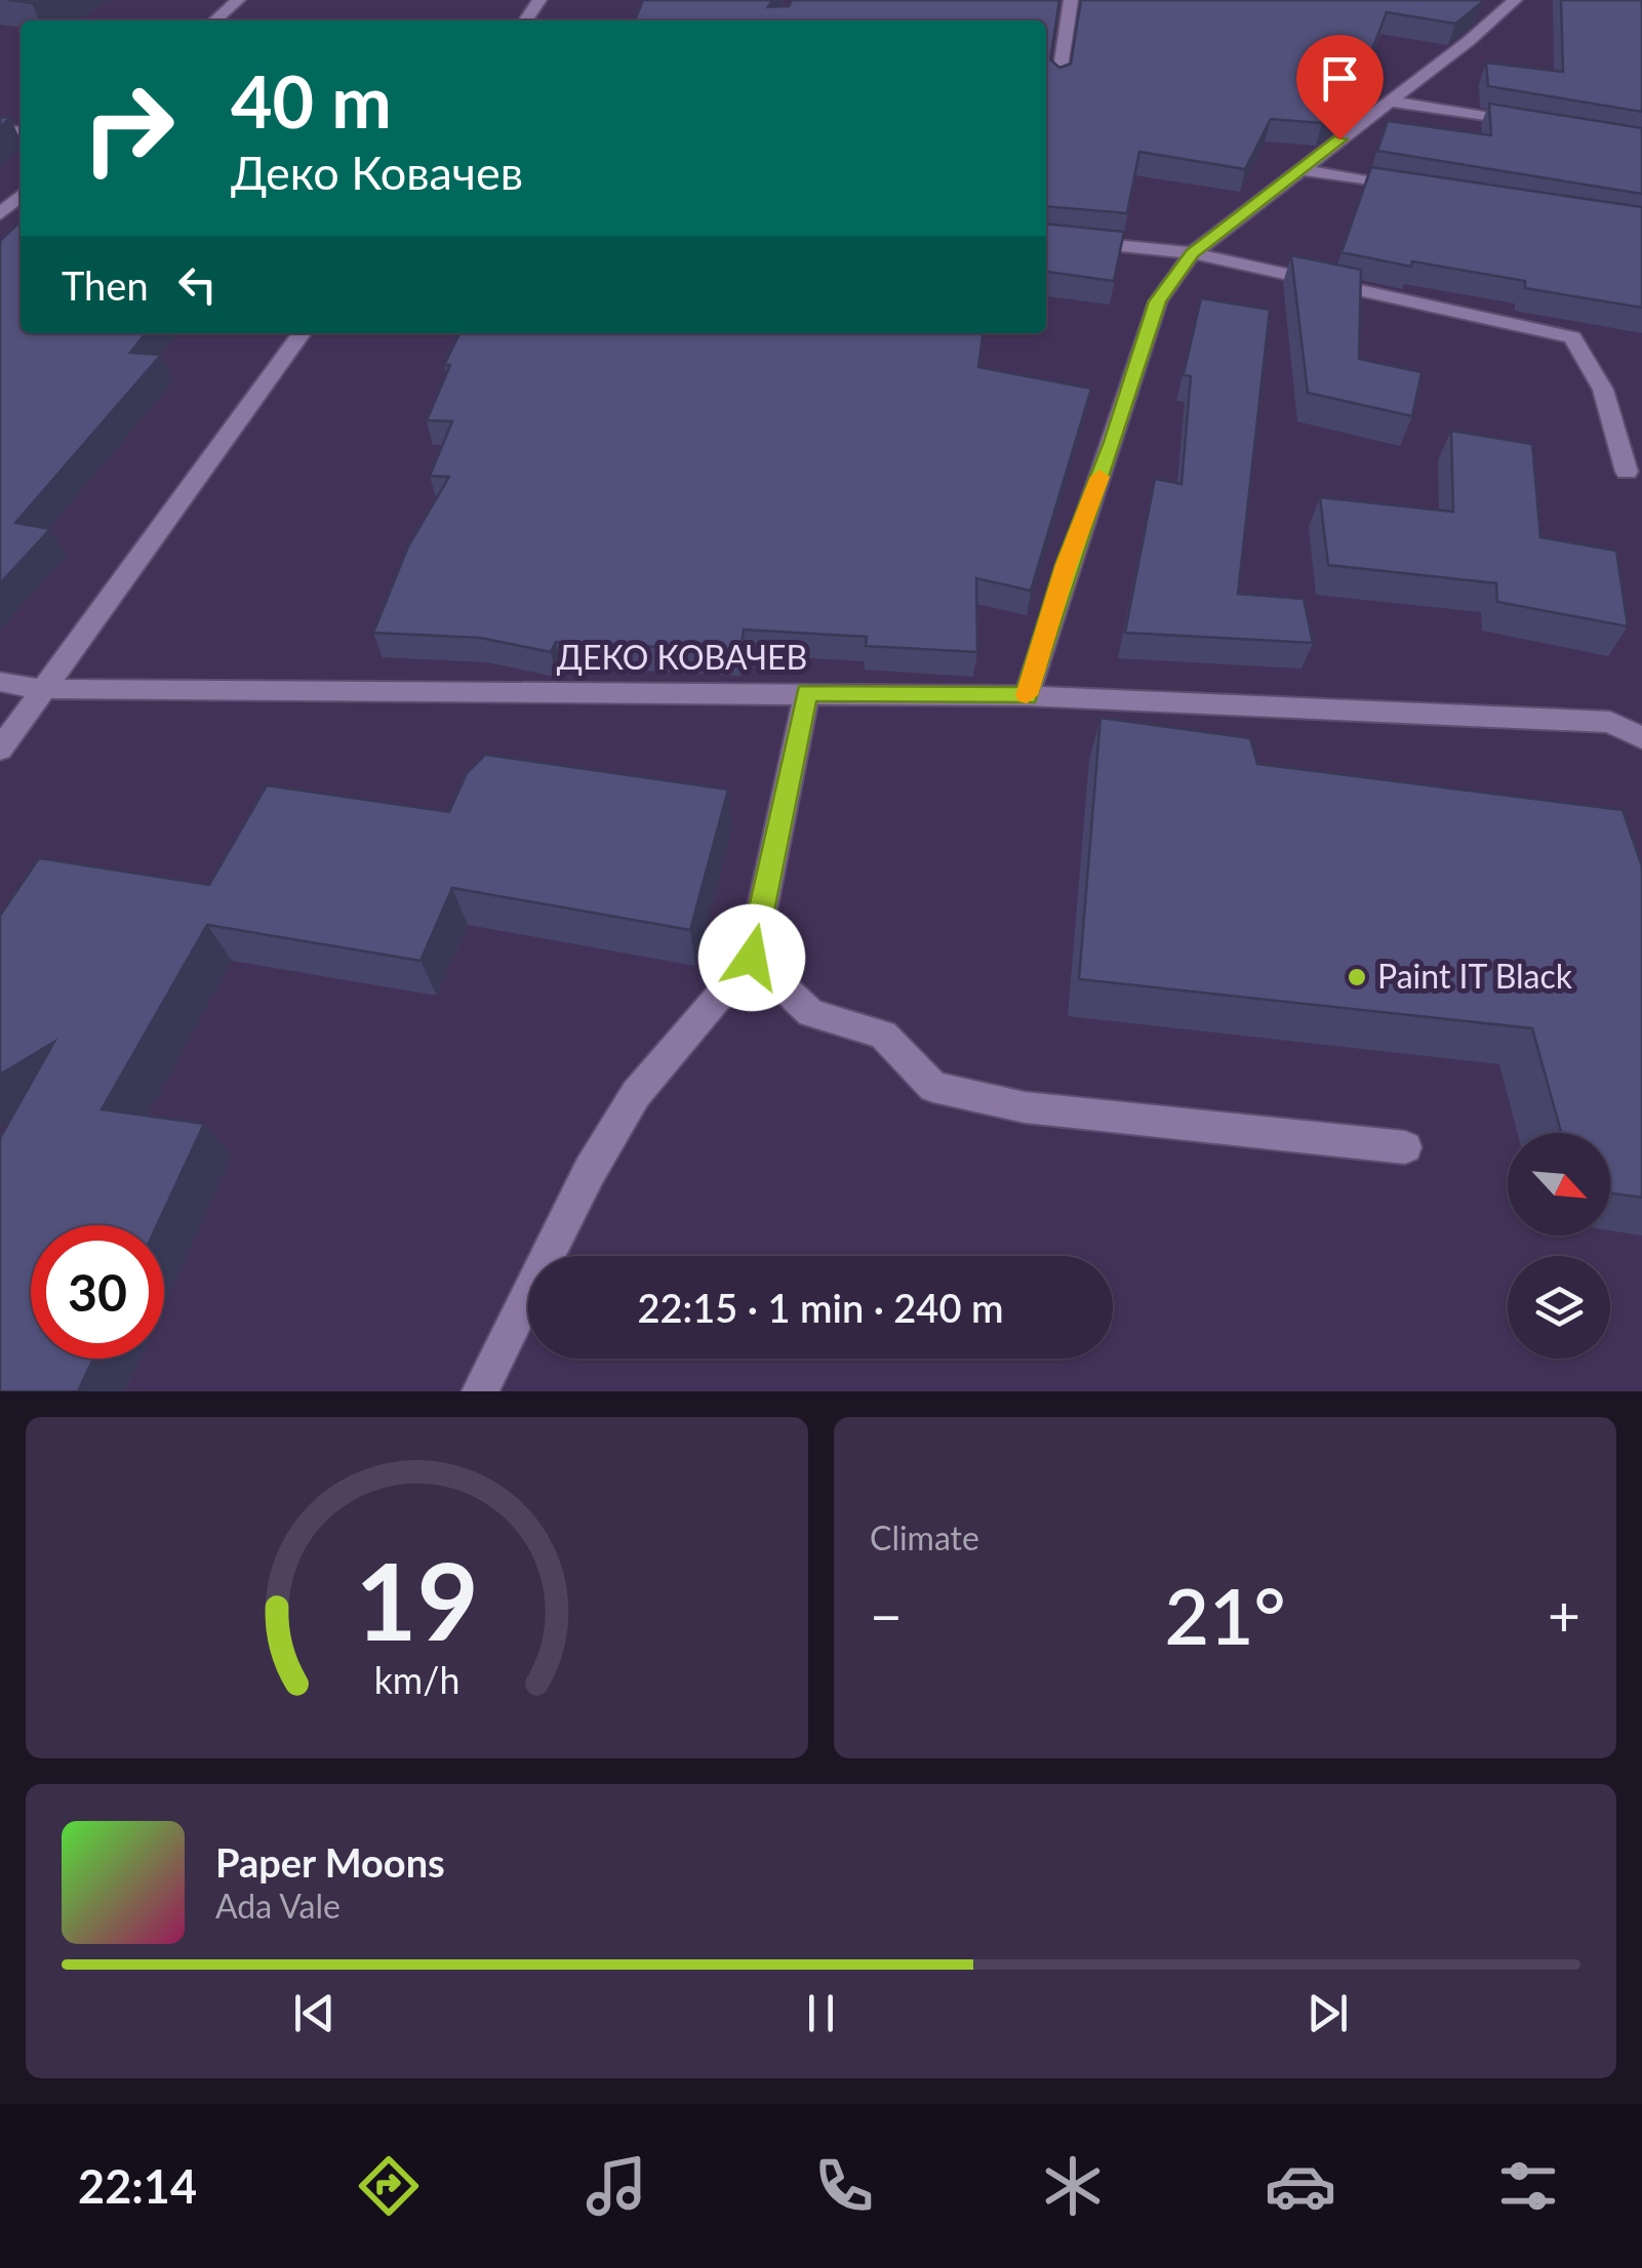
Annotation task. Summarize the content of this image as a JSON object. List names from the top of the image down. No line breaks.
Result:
{"streets":{"street":["ДЕКО КОВАЧЕВ"]},"places":["Paint IT Black"],"north":"bottom right","page":{"turn":["40 m","Деко Ковачев"],"then":"Then","limit":"30","trip":"22:15 · 1 min · 240 m","tile":"Climate","heat":["−","21°","+"],"song":["Paper Moons","Ada Vale"],"tabs":"22:14","gauge":["19","km/h"]}}
